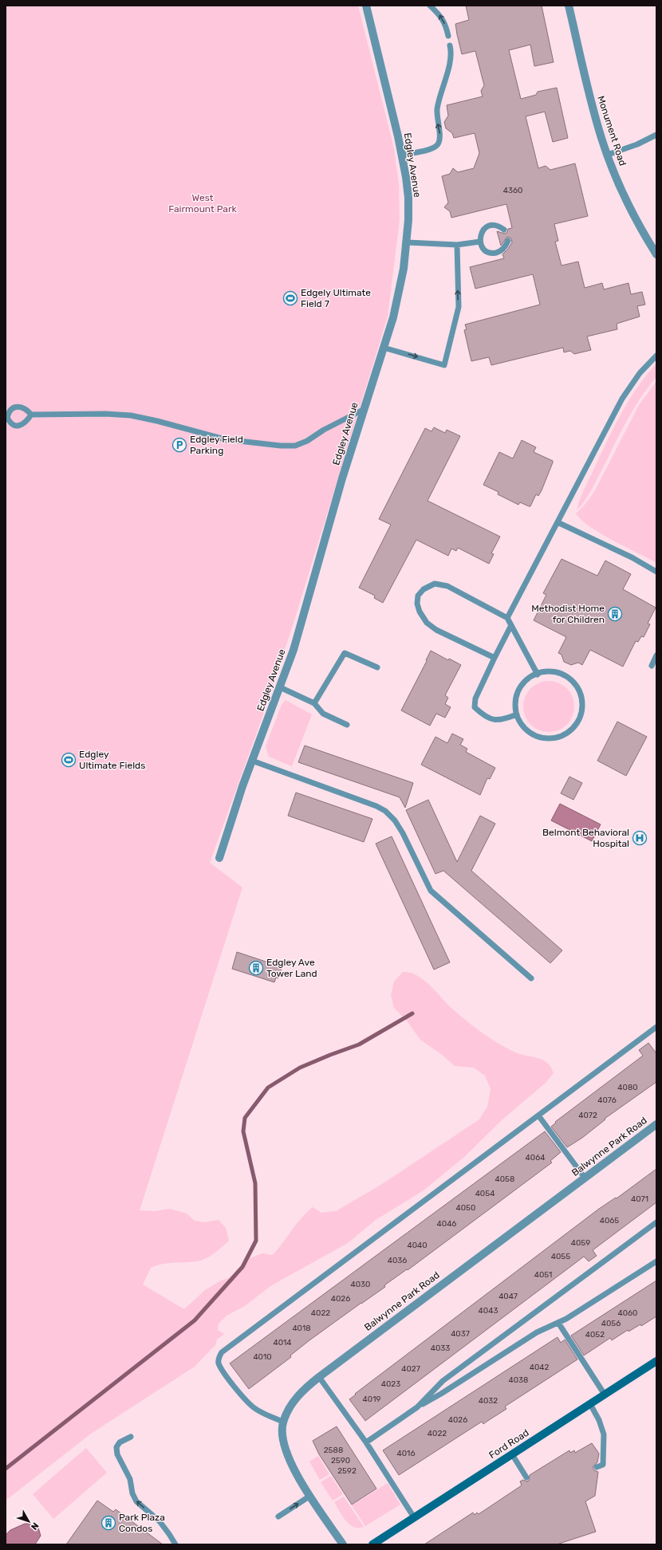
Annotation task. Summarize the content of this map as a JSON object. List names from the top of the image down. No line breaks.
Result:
{"streets":{"main road":["Ford Road"],"street":["Monument Road","Edgley Avenue","Balwynne Park Road"]},"parks":["West Fairmount Park"],"places":{"sports":["Edgely Ultimate Field 7","Edgley Ultimate Fields"],"parking":["Edgley Field Parking"],"building":["Methodist Home for Children","Edgley Ave Tower Land","Park Plaza Condos"],"hospital":["Belmont Behavioral Hospital"]},"house_numbers":["4360","4080","4076","4072","4064","4058","4054","4071","4050","4065","4046","4059","4040","4055","4036","4051","4030","4047","4026","4043","4022","4060","4056","4018","4037","4052","4014","4033","4010","4042","4027","4038","4023","4019","4032","4026","4022","2588","4016","2590","2592"],"north":"bottom right"}
